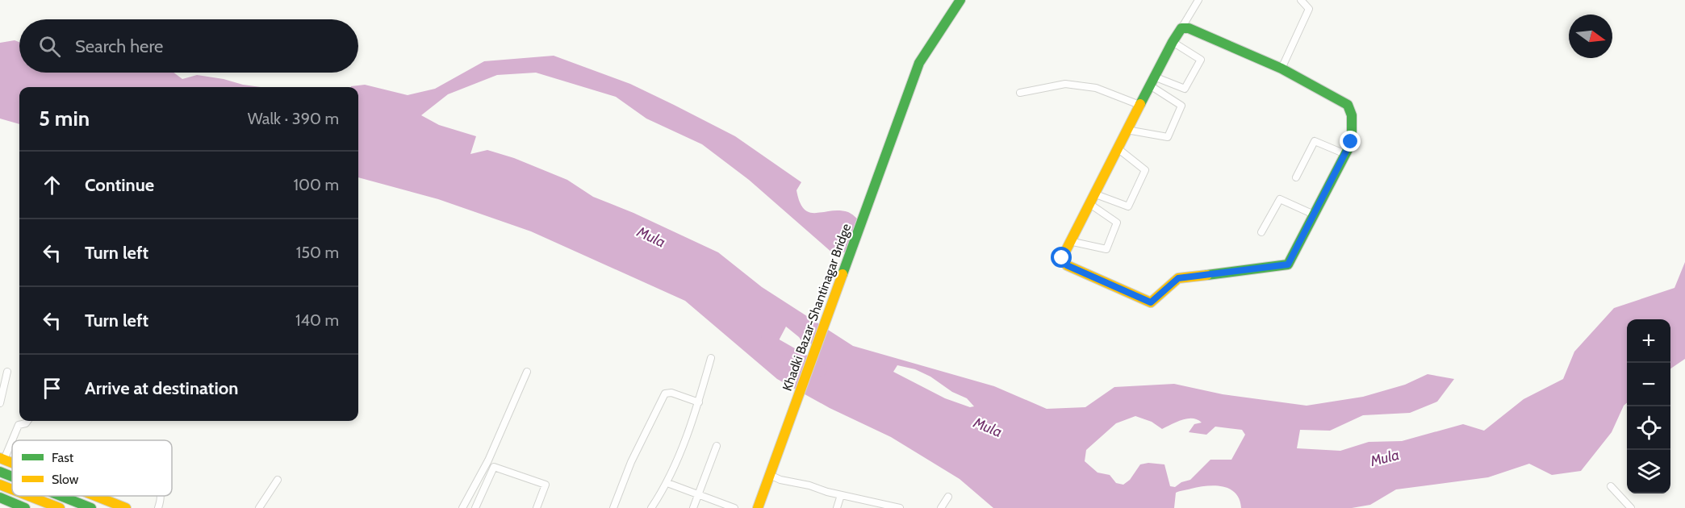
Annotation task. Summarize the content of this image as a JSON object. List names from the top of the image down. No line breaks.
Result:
{"streets":{"street":["Khadki Bazar-Shantinagar Bridge"]},"water":["Mula"],"legend":["Fast","Slow"],"north":"right","page":{"search":"Search here","heading":["5 min","Walk · 390 m"],"list":[["Continue","100 m"],["Turn left","150 m"],["Turn left","140 m"],"Arrive at destination"],"map_buttons":["+","−"]}}
